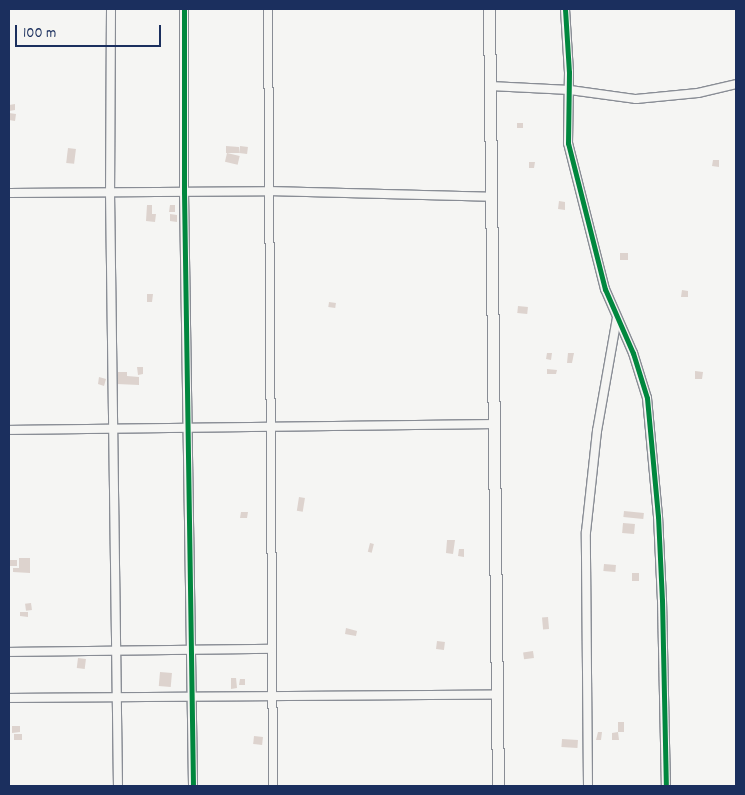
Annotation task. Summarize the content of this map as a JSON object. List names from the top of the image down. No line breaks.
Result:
{"scale_bar":"100 m"}
